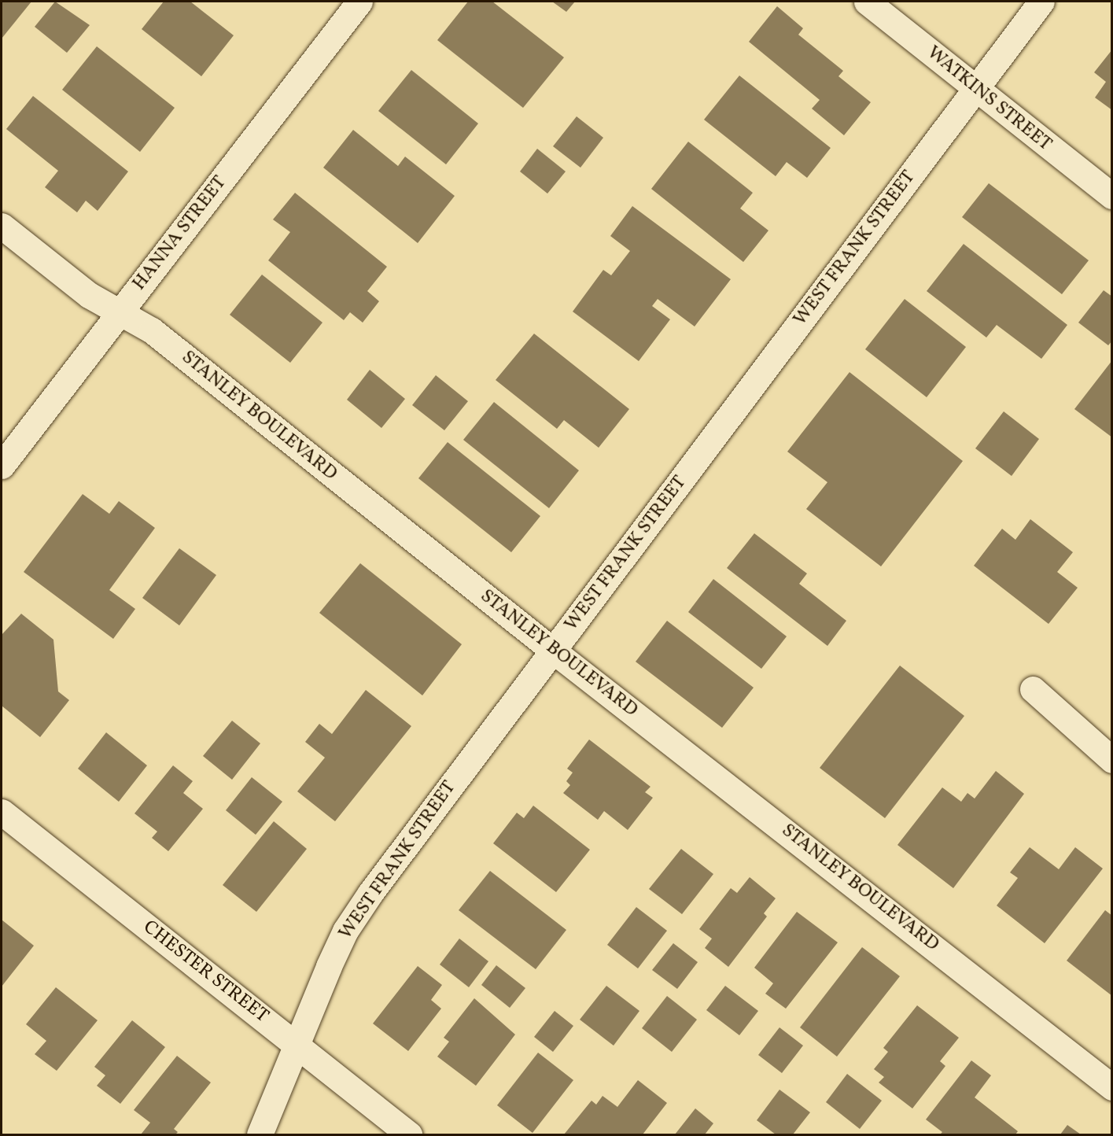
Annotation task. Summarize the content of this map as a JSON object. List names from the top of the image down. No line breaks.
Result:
{"streets":{"street":["WATKINS STREET","HANNA STREET","WEST FRANK STREET","STANLEY BOULEVARD","CHESTER STREET"]},"crossings":[["WATKINS STREET","WEST FRANK STREET"],["HANNA STREET","STANLEY BOULEVARD"],["WEST FRANK STREET","STANLEY BOULEVARD"],["WEST FRANK STREET","CHESTER STREET"]]}
